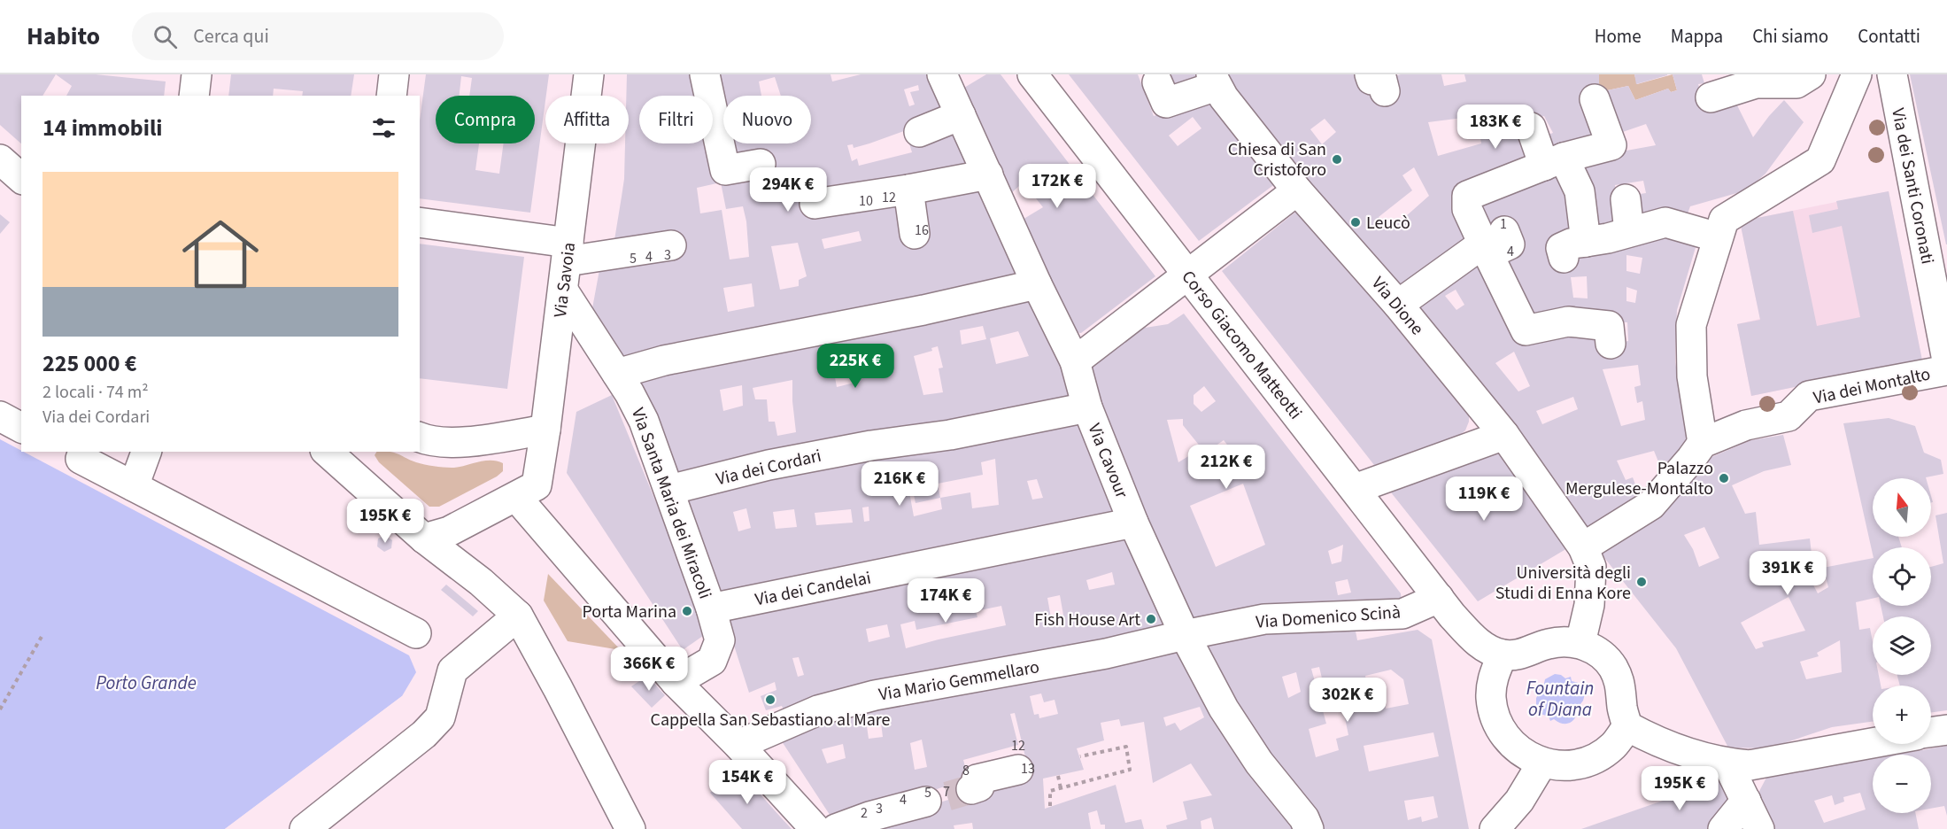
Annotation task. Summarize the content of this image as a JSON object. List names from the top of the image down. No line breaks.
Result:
{"streets":{"street":["Via dei Santi Coronati","Via Savoia","Via Dione","Corso Giacomo Matteotti","Via dei Montalto","Via Cavour","Via dei Cordari","Via Santa Maria dei Miracoli","Via dei Candelai","Via Domenico Scinà","Via Mario Gemmellaro"]},"crossings":[["Via Savoia","Via Santa Maria dei Miracoli"],["Via Dione","Corso Giacomo Matteotti"],["Corso Giacomo Matteotti","Via Domenico Scinà"],["Via Cavour","Via dei Cordari"],["Via Cavour","Via dei Candelai"],["Via Cavour","Via Domenico Scinà"],["Via Cavour","Via Mario Gemmellaro"],["Via dei Cordari","Via Santa Maria dei Miracoli"],["Via Santa Maria dei Miracoli","Via dei Candelai"],["Via Domenico Scinà","Via Mario Gemmellaro"]],"water":["Porto Grande","Fountain of Diana"],"places":["Chiesa di San Cristoforo","Leucò","Palazzo Mergulese-Montalto","Università degli Studi di Enna Kore","Porta Marina","Fish House Art","Cappella San Sebastiano al Mare"],"house_numbers":["12","10","1","16","4","3","4","5","12","13","8","7","5","4","3","2"],"north":"top","page":{"header":"Habito","search":"Cerca qui","nav":["Home","Mappa","Chi siamo","Contatti"],"chip":["Compra","Affitta","Filtri","Nuovo"],"heading":"14 immobili","price":["183K €","172K €","294K €","225K €","212K €","216K €","119K €","195K €","391K €","174K €","366K €","302K €","154K €","195K €"],"list":[{"name":"225 000 €","note":"2 locali · 74 m² · Via dei Cordari"}],"map_buttons":["+","−"]}}
